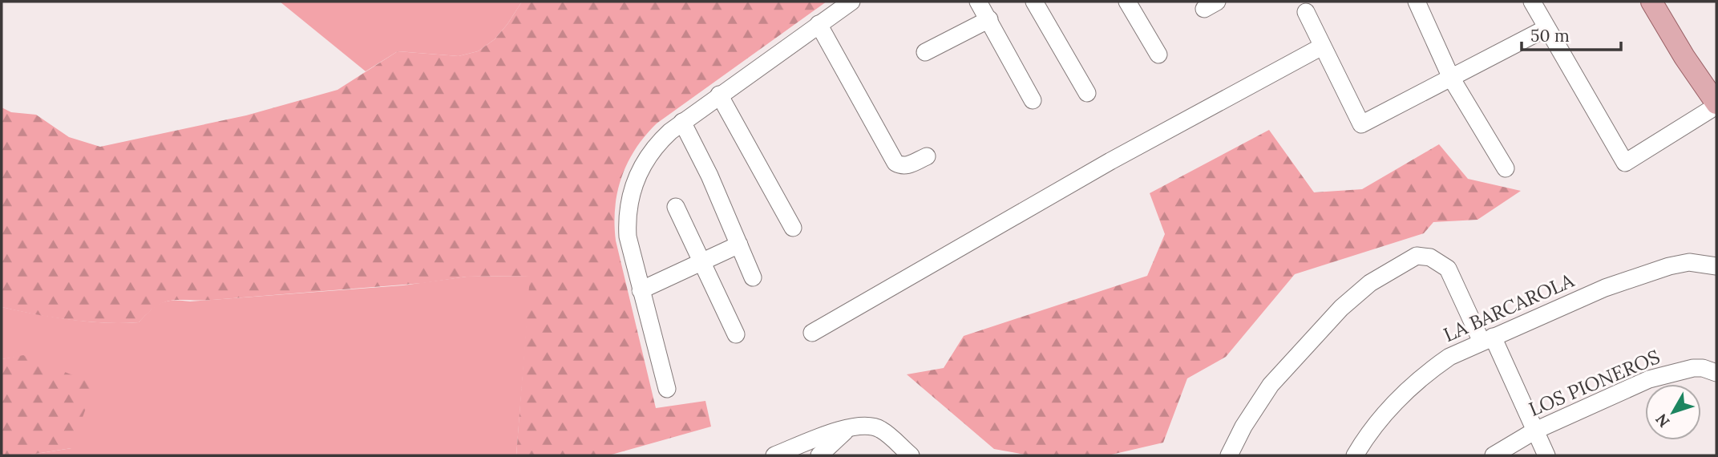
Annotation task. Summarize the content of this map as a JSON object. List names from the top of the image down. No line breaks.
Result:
{"streets":{"street":["LA BARCAROLA","LOS PIONEROS"]},"scale_bar":"50 m","north":"bottom left"}
